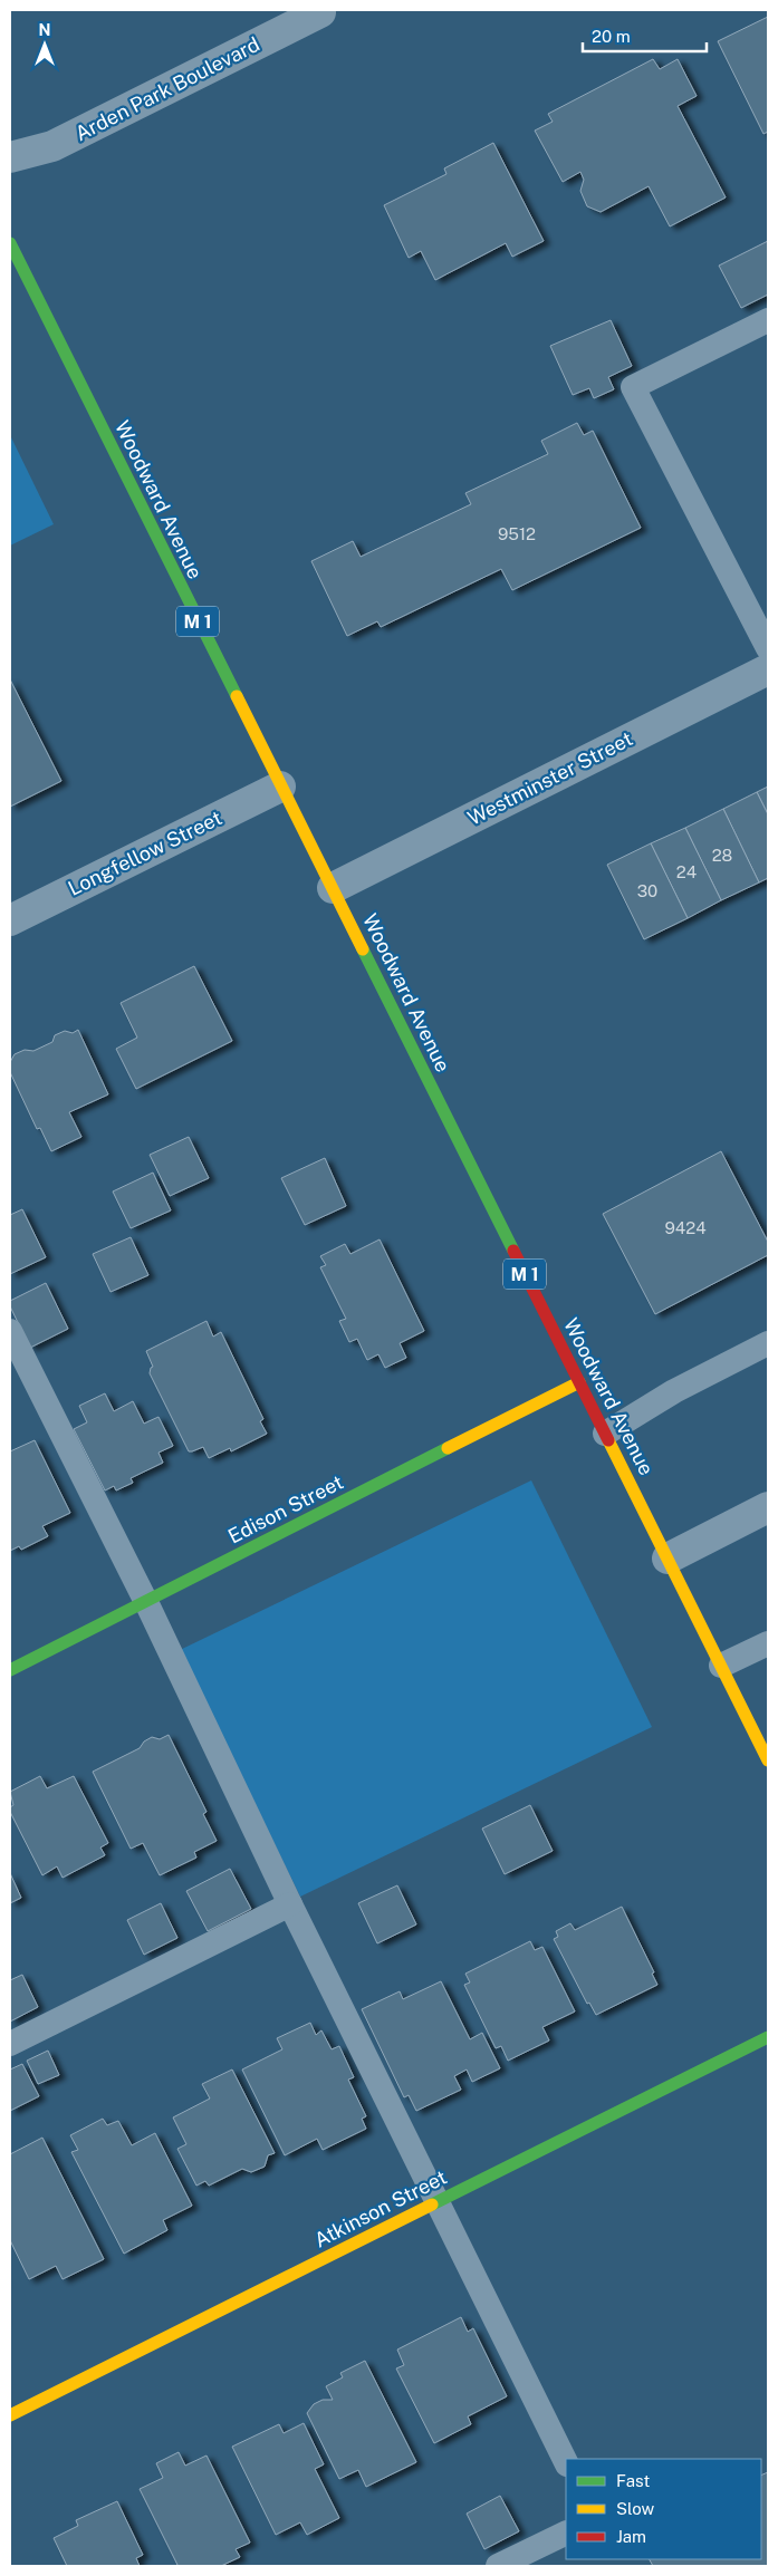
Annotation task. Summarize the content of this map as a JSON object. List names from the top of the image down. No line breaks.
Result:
{"streets":{"main road":["Woodward Avenue","M 1","Edison Street","Atkinson Street"],"street":["Arden Park Boulevard","Westminster Street","Longfellow Street"]},"crossings":[["Woodward Avenue","Westminster Street"],["Woodward Avenue","Longfellow Street"],["Woodward Avenue","Edison Street"]],"house_numbers":["9512","28","24","30","9424"],"legend":["Fast","Slow","Jam"],"scale_bar":"20 m","north":"top"}
